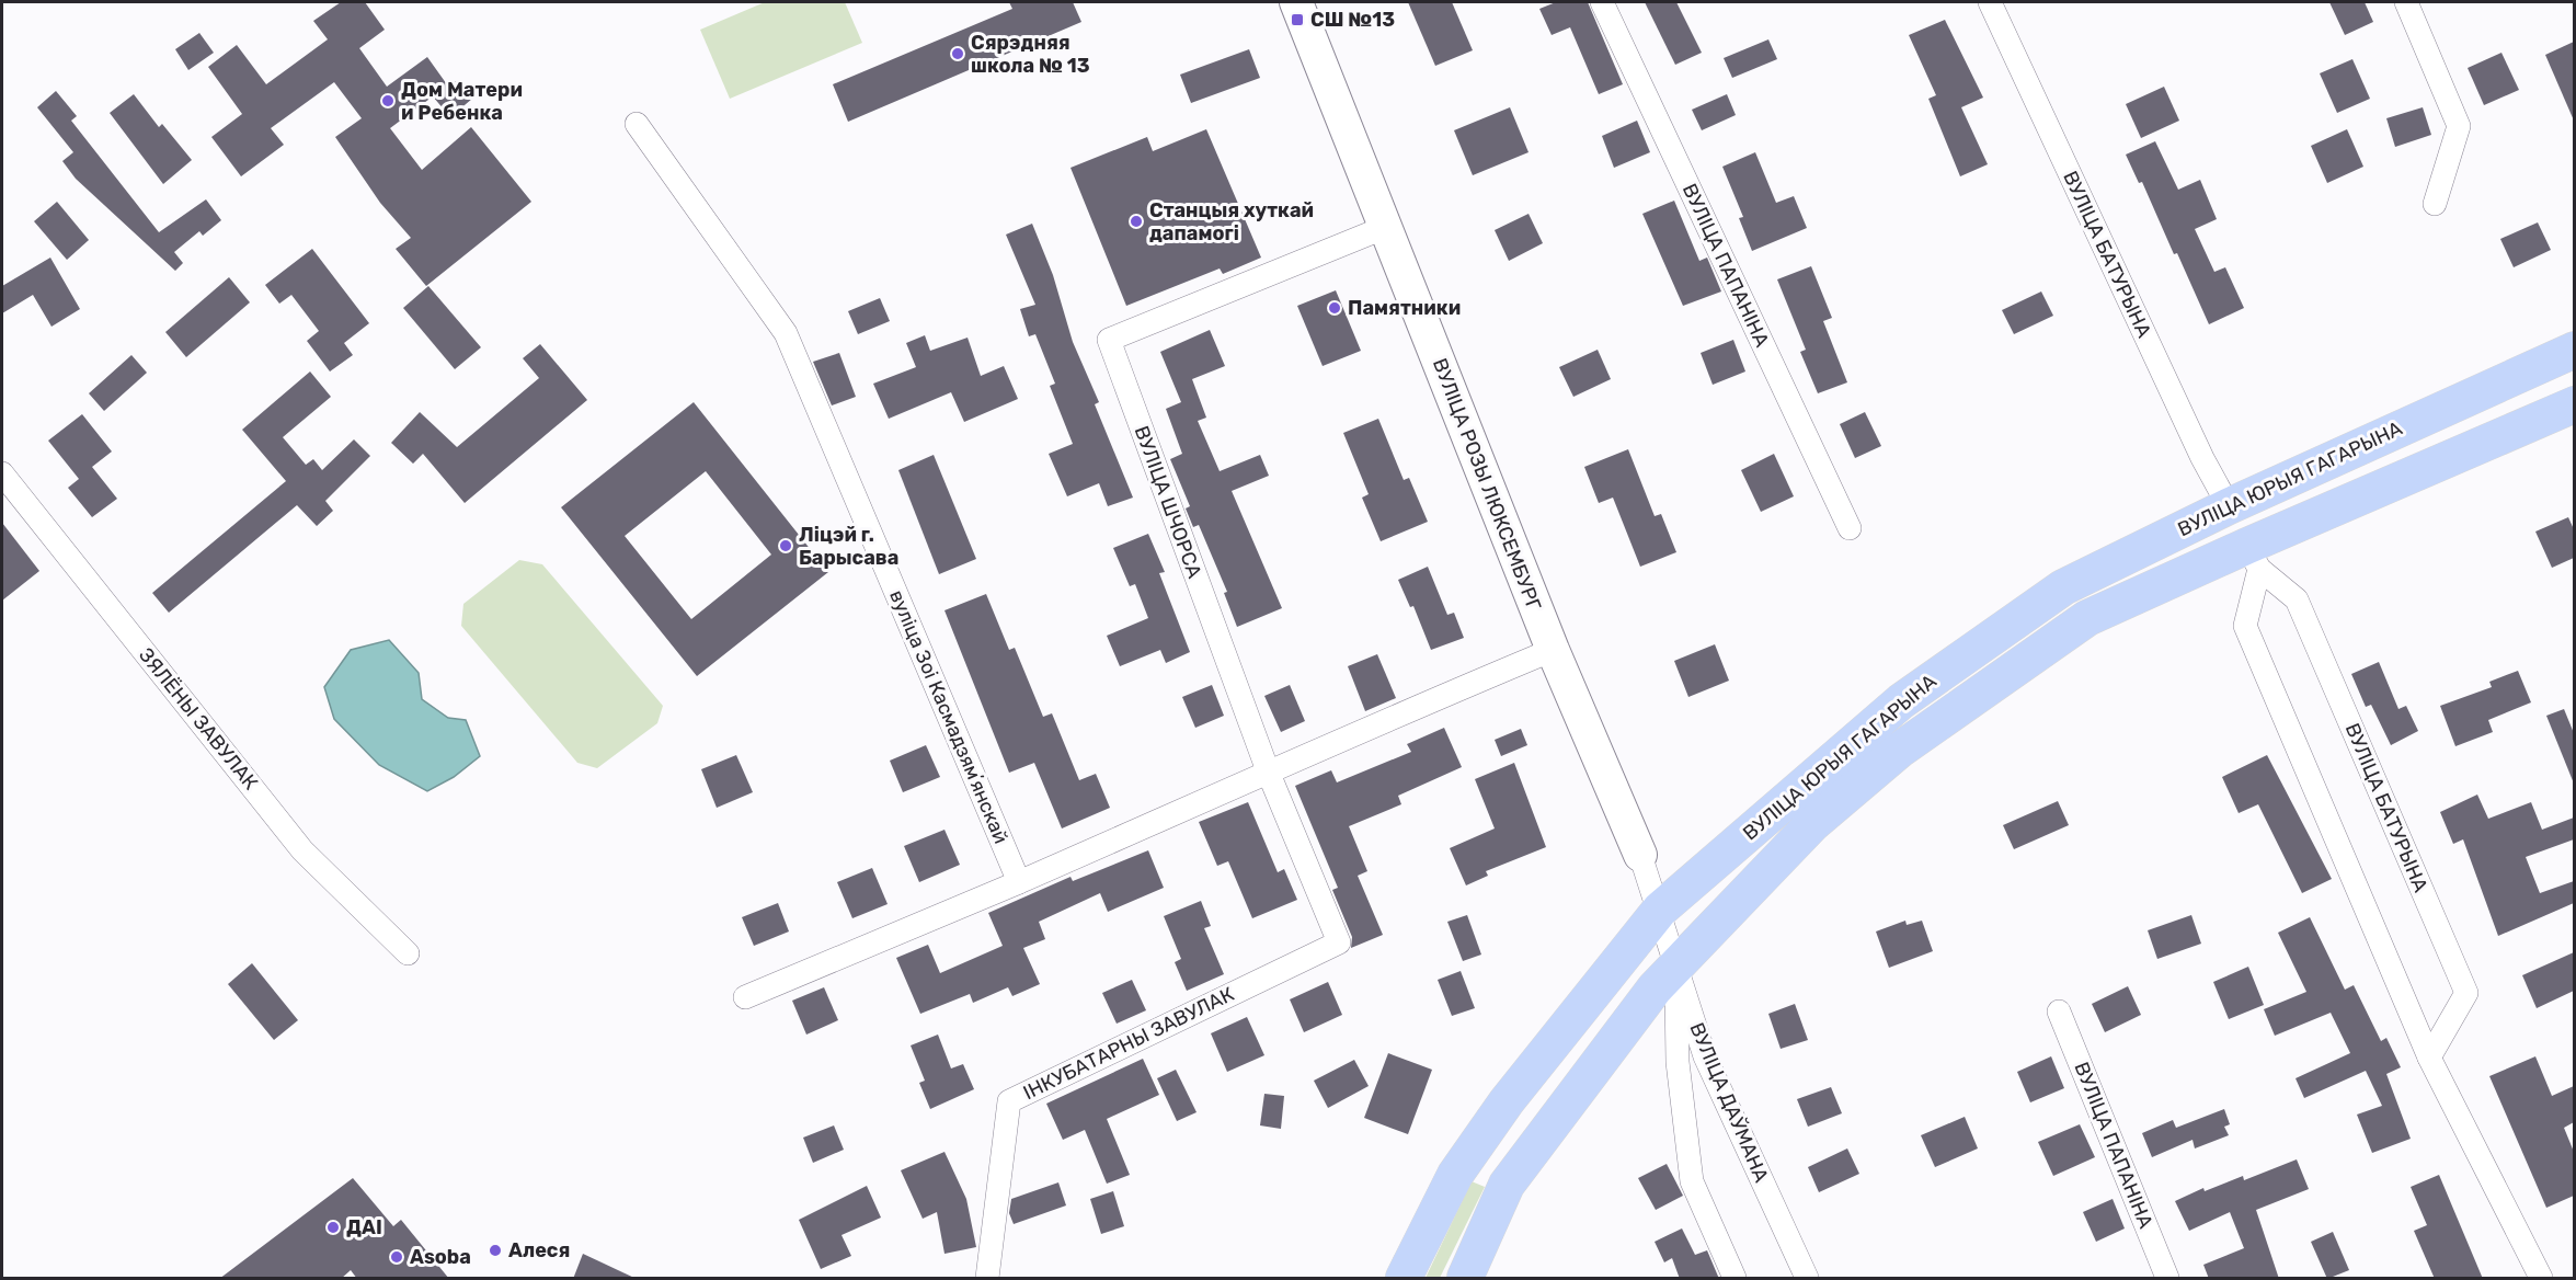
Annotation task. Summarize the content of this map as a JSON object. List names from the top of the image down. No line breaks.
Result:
{"streets":{"main road":["ВУЛІЦА ЮРЫЯ ГАГАРЫНА"],"street":["ВУЛІЦА БАТУРЫНА","ВУЛІЦА ПАПАНІНА","ВУЛІЦА РОЗЫ ЛЮКСЕМБУРГ","ВУЛІЦА ШЧОРСА","вуліца Зоі Касмадзямʼянскай","ЗЯЛЁНЫ ЗАВУЛАК","ІНКУБАТАРНЫ ЗАВУЛАК","ВУЛІЦА ДАЎМАНА"]},"crossings":[["ВУЛІЦА БАТУРЫНА","ВУЛІЦА ЮРЫЯ ГАГАРЫНА"],["ВУЛІЦА ЮРЫЯ ГАГАРЫНА","ВУЛІЦА РОЗЫ ЛЮКСЕМБУРГ"],["ВУЛІЦА ЮРЫЯ ГАГАРЫНА","ВУЛІЦА ДАЎМАНА"],["ВУЛІЦА РОЗЫ ЛЮКСЕМБУРГ","ВУЛІЦА ШЧОРСА"],["ВУЛІЦА РОЗЫ ЛЮКСЕМБУРГ","ВУЛІЦА ДАЎМАНА"],["ВУЛІЦА ШЧОРСА","ІНКУБАТАРНЫ ЗАВУЛАК"]],"places":{"transit":["СШ №13"],"other":["Сярэдняя школа № 13","Дом Матери и Ребенка","Станцыя хуткай дапамогі","Памятники","Ліцэй г. Барысава","ДАІ","Алеся","Asoba"]}}
